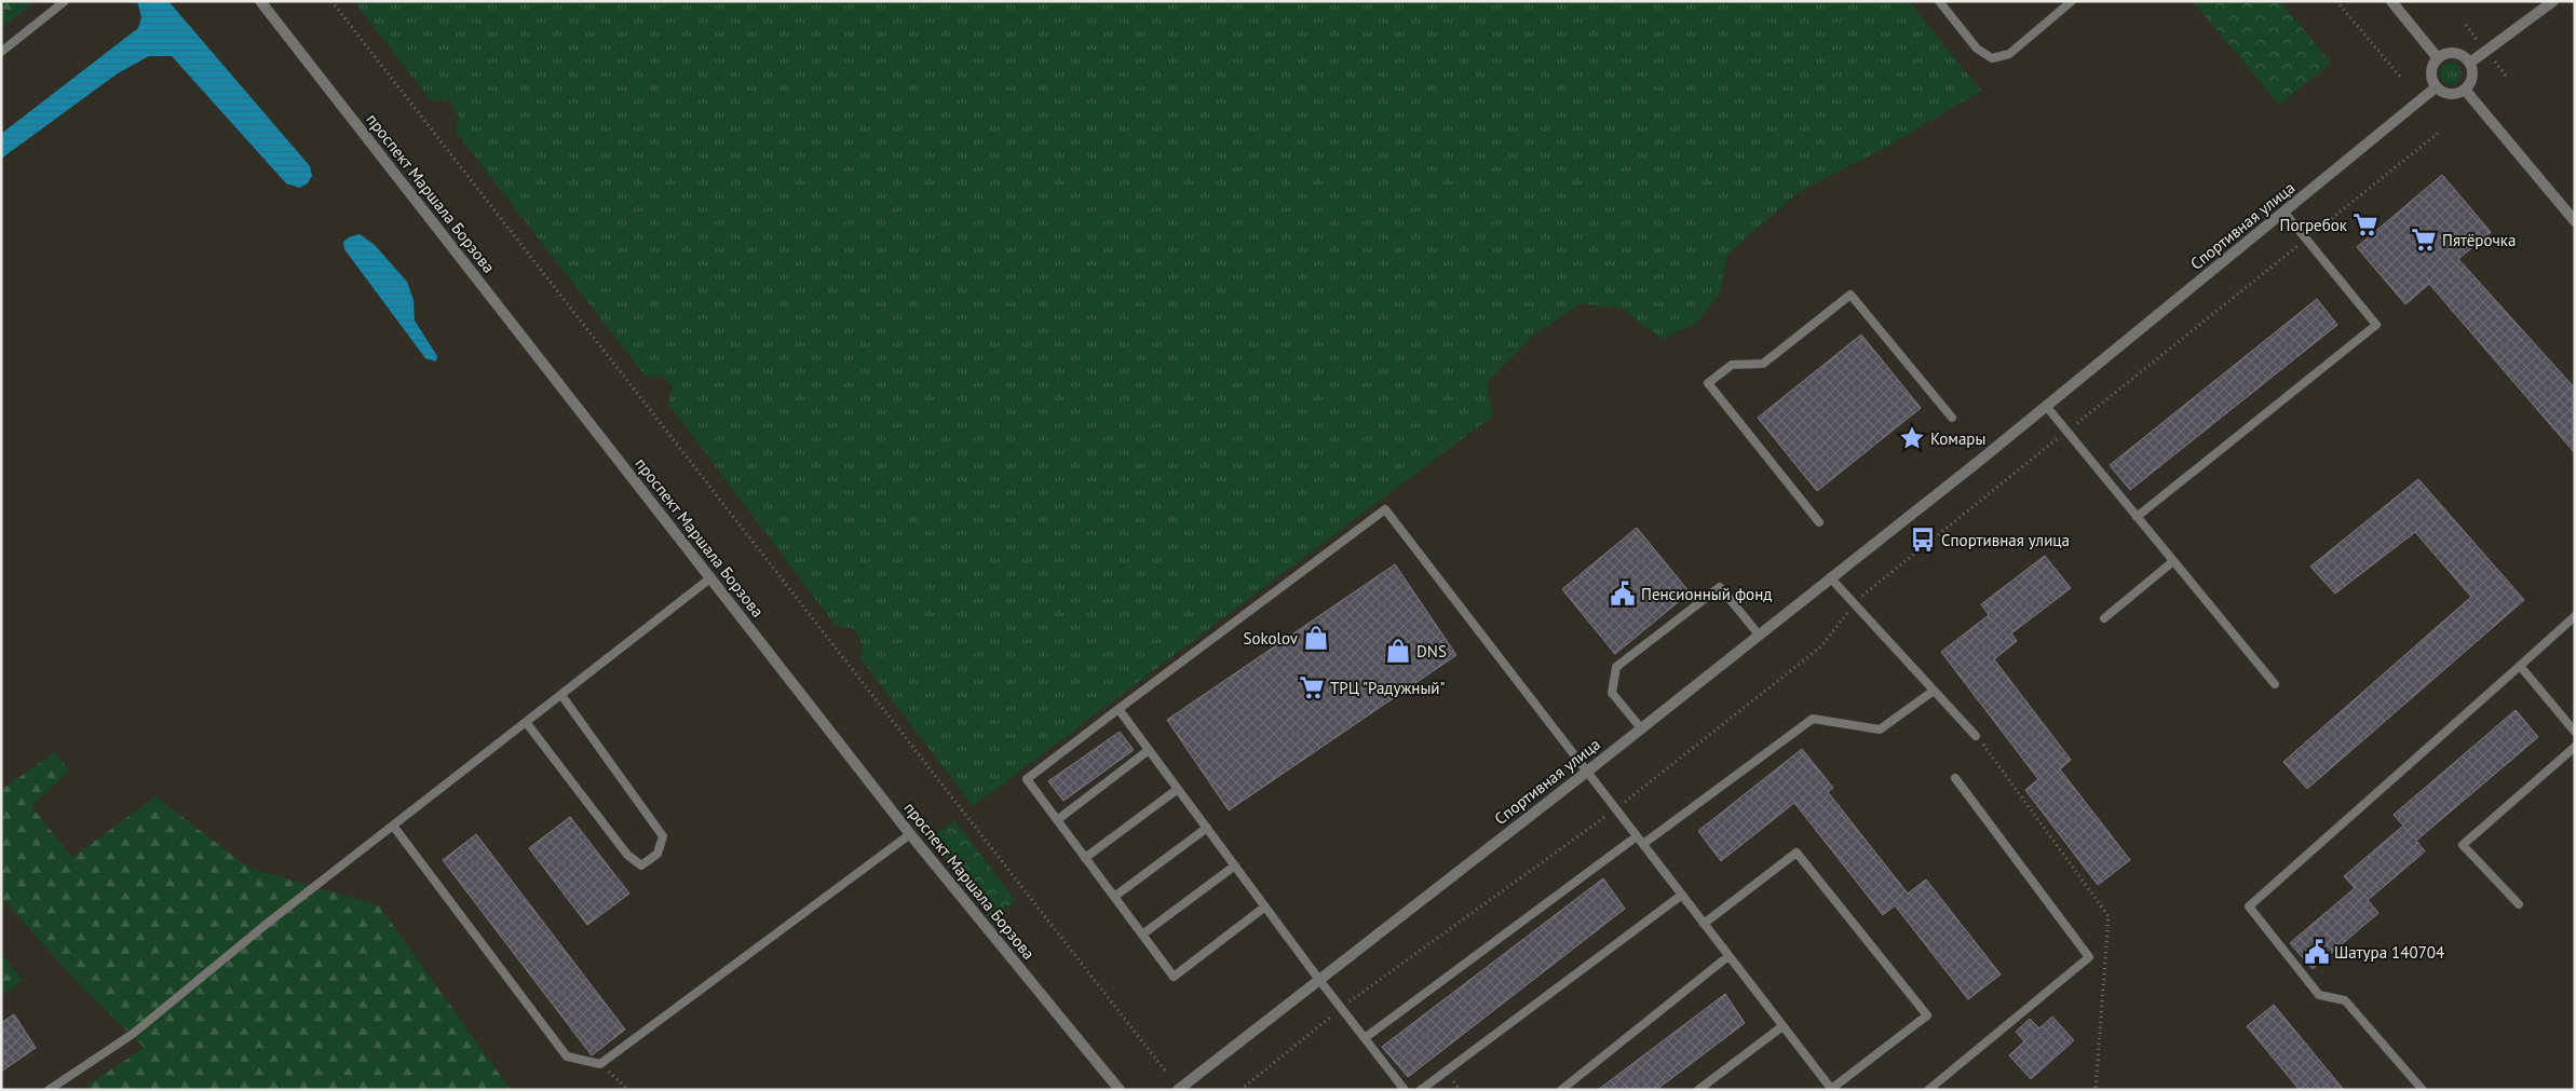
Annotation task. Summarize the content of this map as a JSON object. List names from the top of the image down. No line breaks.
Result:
{"streets":{"street":["проспект Маршала Борзова","Спортивная улица"]},"places":{"supermarket":["Погребок","Пятёрочка","ТРЦ \"Радужный\""],"place":["Комары"],"bus stop":["Спортивная улица"],"public building":["Пенсионный фонд","Шатура 140704"],"shop":["Sokolov","DNS"]}}
